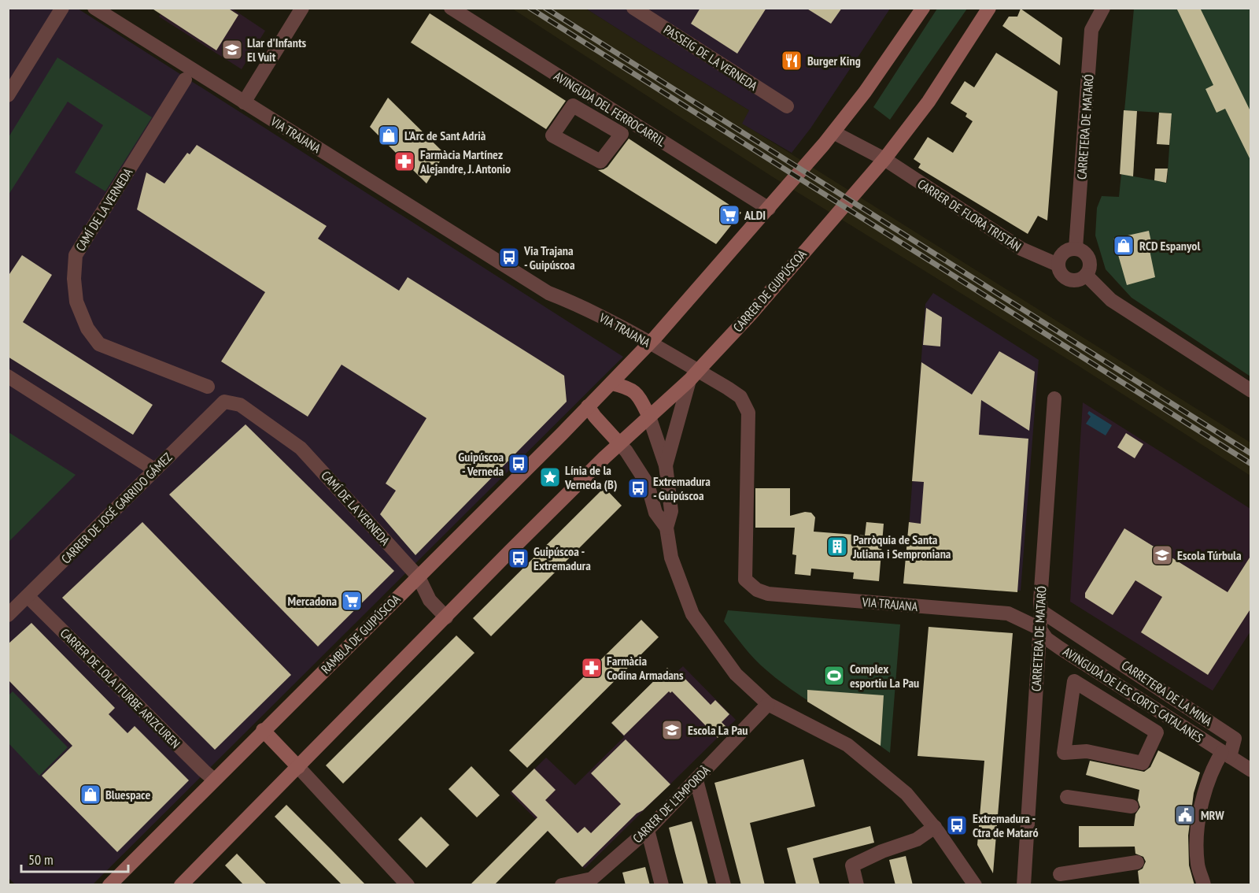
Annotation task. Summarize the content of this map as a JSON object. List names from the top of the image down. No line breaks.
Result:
{"streets":{"street":["PASSEIG DE LA VERNEDA","AVINGUDA DEL FERROCARRIL","CARRETERA DE MATARÓ","VIA TRAJANA","CAMÍ DE LA VERNEDA","CARRER DE FLORA TRISTÁN","CARRER DE GUIPÚSCOA","CARRER DE JOSÉ GARRIDO GÁMEZ","RAMBLA DE GUIPÚSCOA","CARRER DE LOLA ITURBE ARIZCUREN","CARRETERA DE LA MINA","AVINGUDA DE LES CORTS CATALANES","CARRER DE L'EMPORDÀ"]},"crossings":[["CARRETERA DE MATARÓ","VIA TRAJANA"],["CARRETERA DE MATARÓ","CARRER DE FLORA TRISTÁN"],["CARRETERA DE MATARÓ","CARRETERA DE LA MINA"],["CARRETERA DE MATARÓ","AVINGUDA DE LES CORTS CATALANES"],["VIA TRAJANA","AVINGUDA DE LES CORTS CATALANES"],["CAMÍ DE LA VERNEDA","CARRER DE JOSÉ GARRIDO GÁMEZ"],["CAMÍ DE LA VERNEDA","RAMBLA DE GUIPÚSCOA"],["CARRER DE FLORA TRISTÁN","CARRER DE GUIPÚSCOA"],["CARRER DE JOSÉ GARRIDO GÁMEZ","CARRER DE LOLA ITURBE ARIZCUREN"],["RAMBLA DE GUIPÚSCOA","CARRER DE LOLA ITURBE ARIZCUREN"],["CARRETERA DE LA MINA","AVINGUDA DE LES CORTS CATALANES"]],"places":{"school or university":["Llar d'Infants El Vuit","Escola Túrbula","Escola La Pau"],"restaurant":["Burger King"],"shop":["L'Arc de Sant Adrià","RCD Espanyol","Bluespace"],"pharmacy":["Farmàcia Martínez Alejandre, J. Antonio","Farmàcia Codina Armadans"],"supermarket":["ALDI","Mercadona"],"bus stop":["Via Trajana - Guipúscoa","Guipúscoa - Verneda","Extremadura - Guipúscoa","Guipúscoa - Extremadura","Extremadura - Ctra de Mataró"],"place":["Línia de la Verneda (B)"],"building":["Parròquia de Santa Juliana i Semproniana"],"sports":["Complex esportiu La Pau"],"public building":["MRW"]},"scale_bar":"50 m"}
